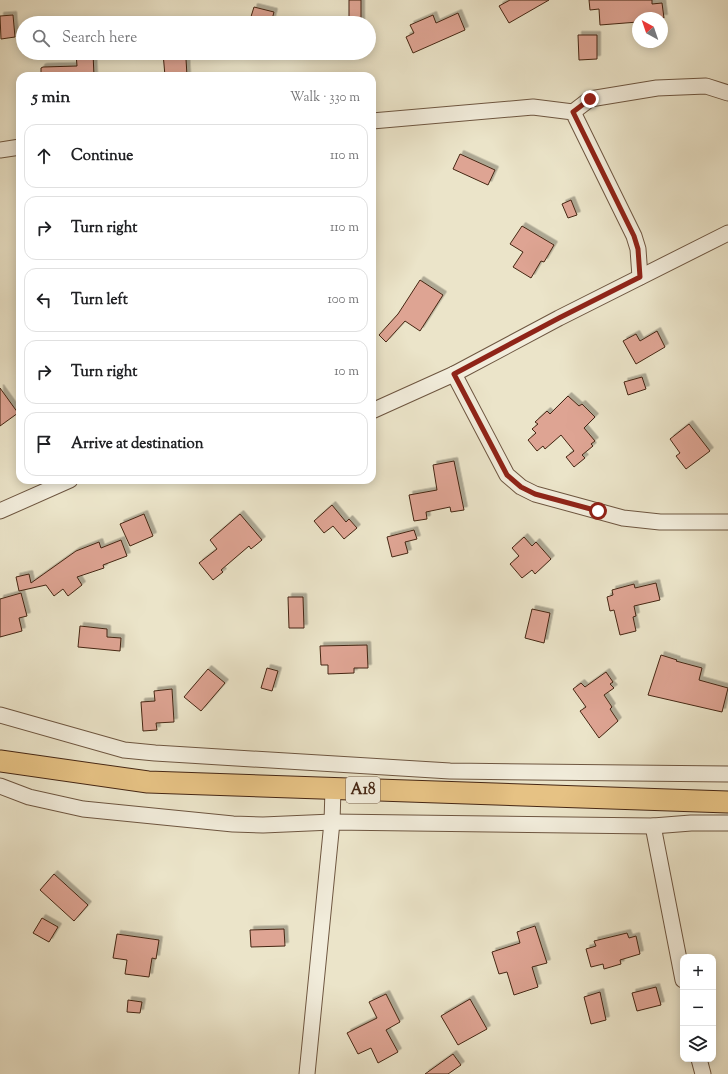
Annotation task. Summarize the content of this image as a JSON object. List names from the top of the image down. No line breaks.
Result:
{"streets":{"highway":["A18"]},"north":"top left","page":{"search":"Search here","heading":["5 min","Walk · 330 m"],"list":[["Continue","110 m"],["Turn right","110 m"],["Turn left","100 m"],["Turn right","10 m"],"Arrive at destination"],"map_buttons":["+","−"]}}
